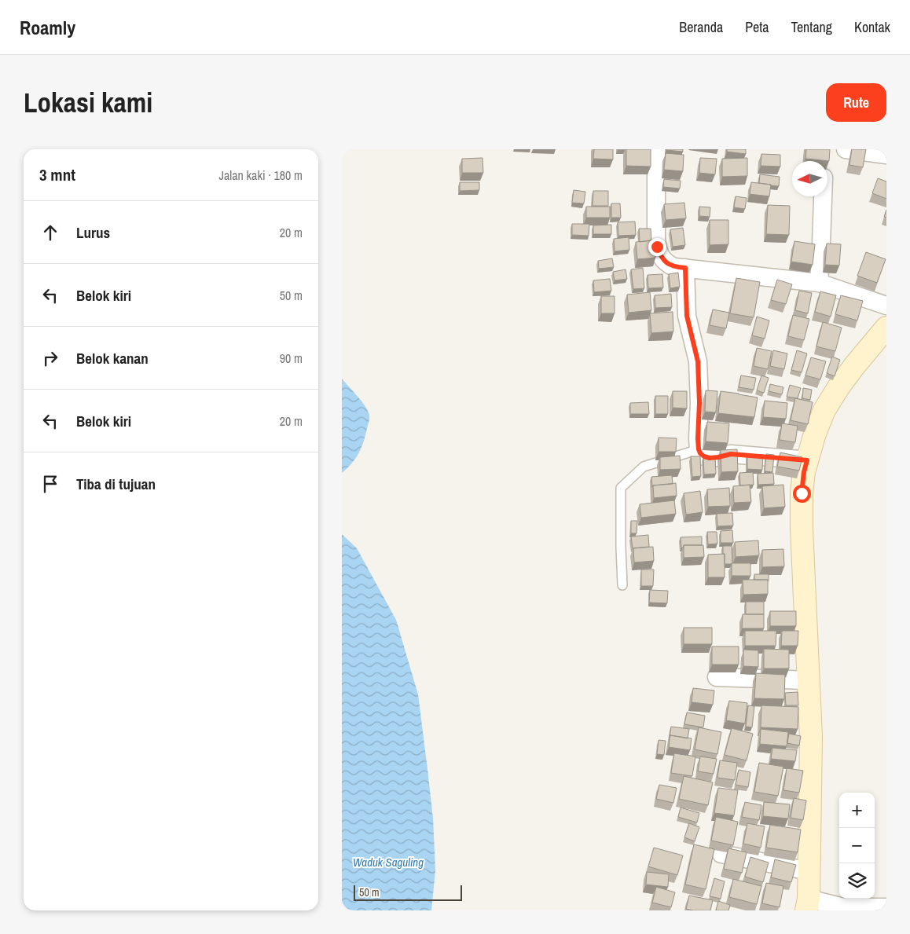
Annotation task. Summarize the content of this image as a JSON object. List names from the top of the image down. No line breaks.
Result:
{"water":["Waduk Saguling"],"scale_bar":"50 m","north":"left","page":{"header":"Roamly","nav":["Beranda","Peta","Tentang","Kontak"],"buttons":"Rute","title":"Lokasi kami","heading":["3 mnt","Jalan kaki · 180 m"],"list":[["Lurus","20 m"],["Belok kiri","50 m"],["Belok kanan","90 m"],["Belok kiri","20 m"],"Tiba di tujuan"],"map_buttons":["+","−"],"scale":"50 m"}}
